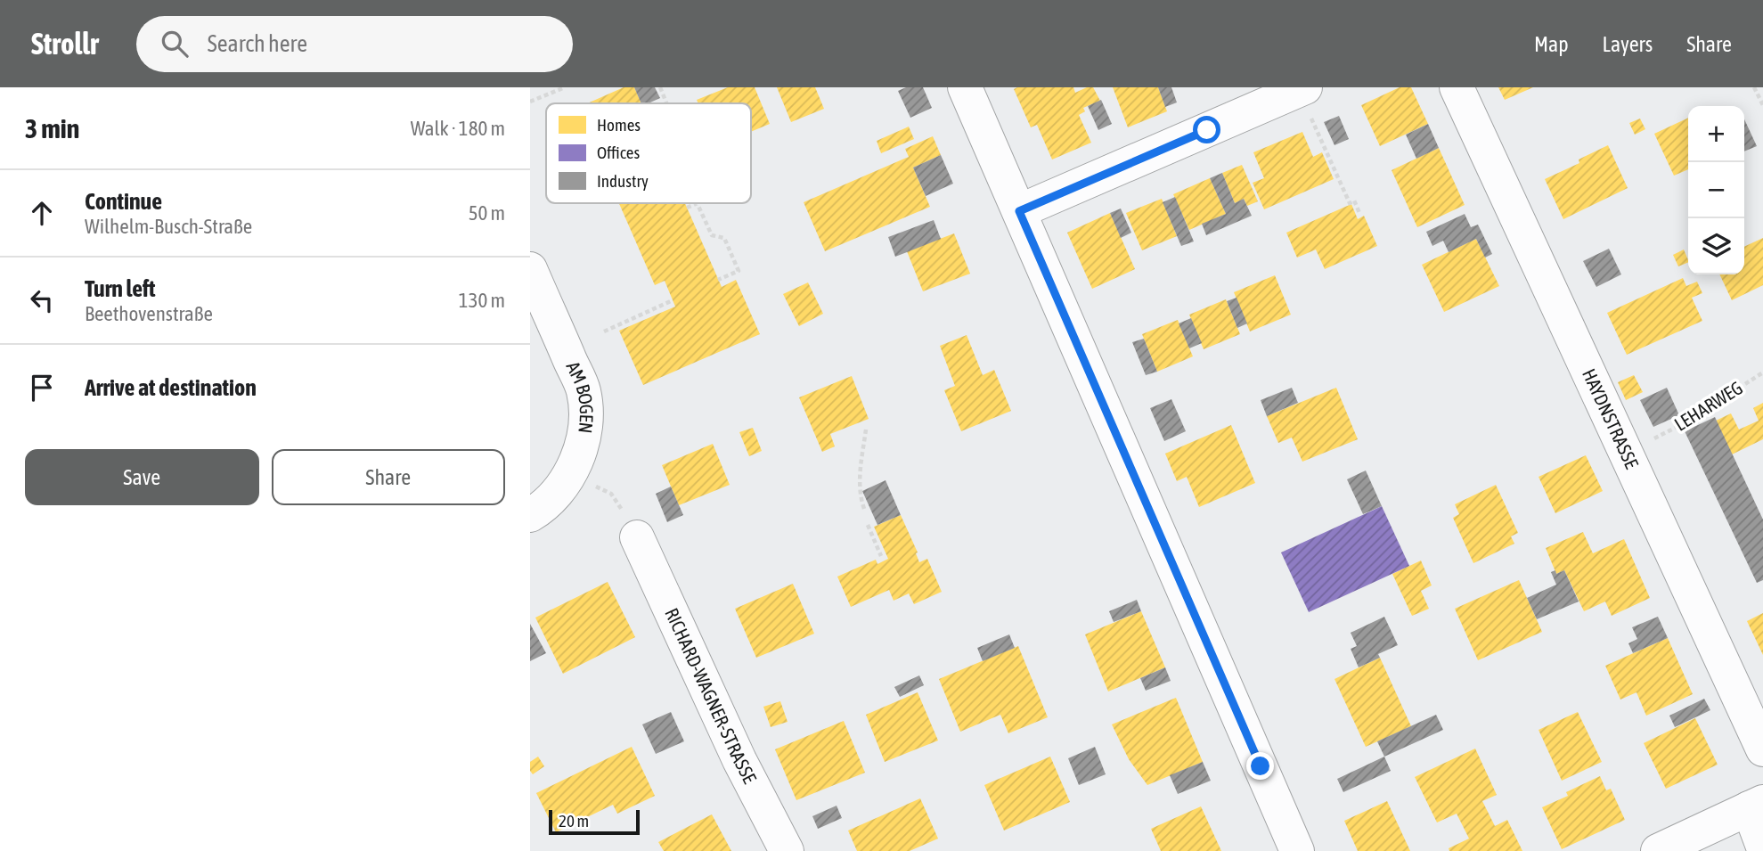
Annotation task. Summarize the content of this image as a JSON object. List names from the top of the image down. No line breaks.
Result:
{"streets":{"street":["AM BOGEN","HAYDNSTRASSE","RICHARD-WAGNER-STRASSE"],"path":["LEHARWEG"]},"legend":["Homes","Offices","Industry"],"scale_bar":"20 m","page":{"header":"Strollr","search":"Search here","nav":["Map","Layers","Share"],"heading":["3 min","Walk · 180 m"],"map_buttons":["+","−"],"list":[["Continue","Wilhelm-Busch-Straße","50 m"],["Turn left","Beethovenstraße","130 m"],"Arrive at destination"],"buttons":["Save","Share"],"scale":"20 m"}}
